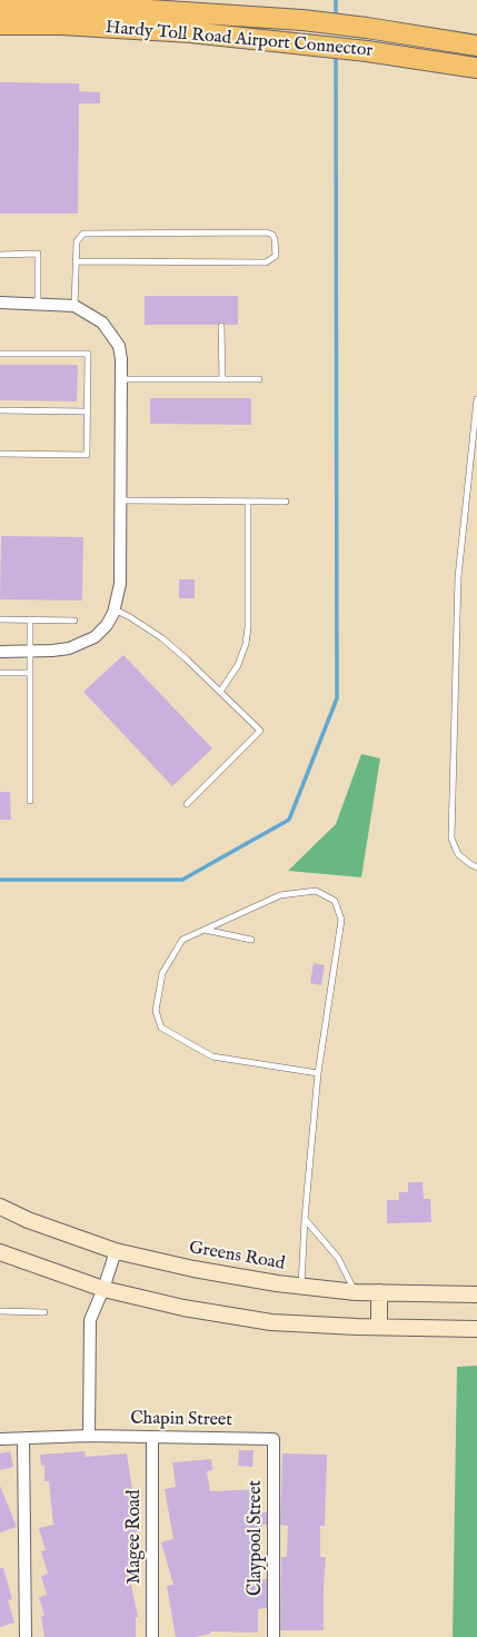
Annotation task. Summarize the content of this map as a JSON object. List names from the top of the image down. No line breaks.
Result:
{"streets":{"highway":["Hardy Toll Road Airport Connector"],"main road":["Greens Road"],"street":["Chapin Street","Magee Road","Claypool Street"]},"crossings":[["Chapin Street","Magee Road"],["Chapin Street","Claypool Street"]]}
